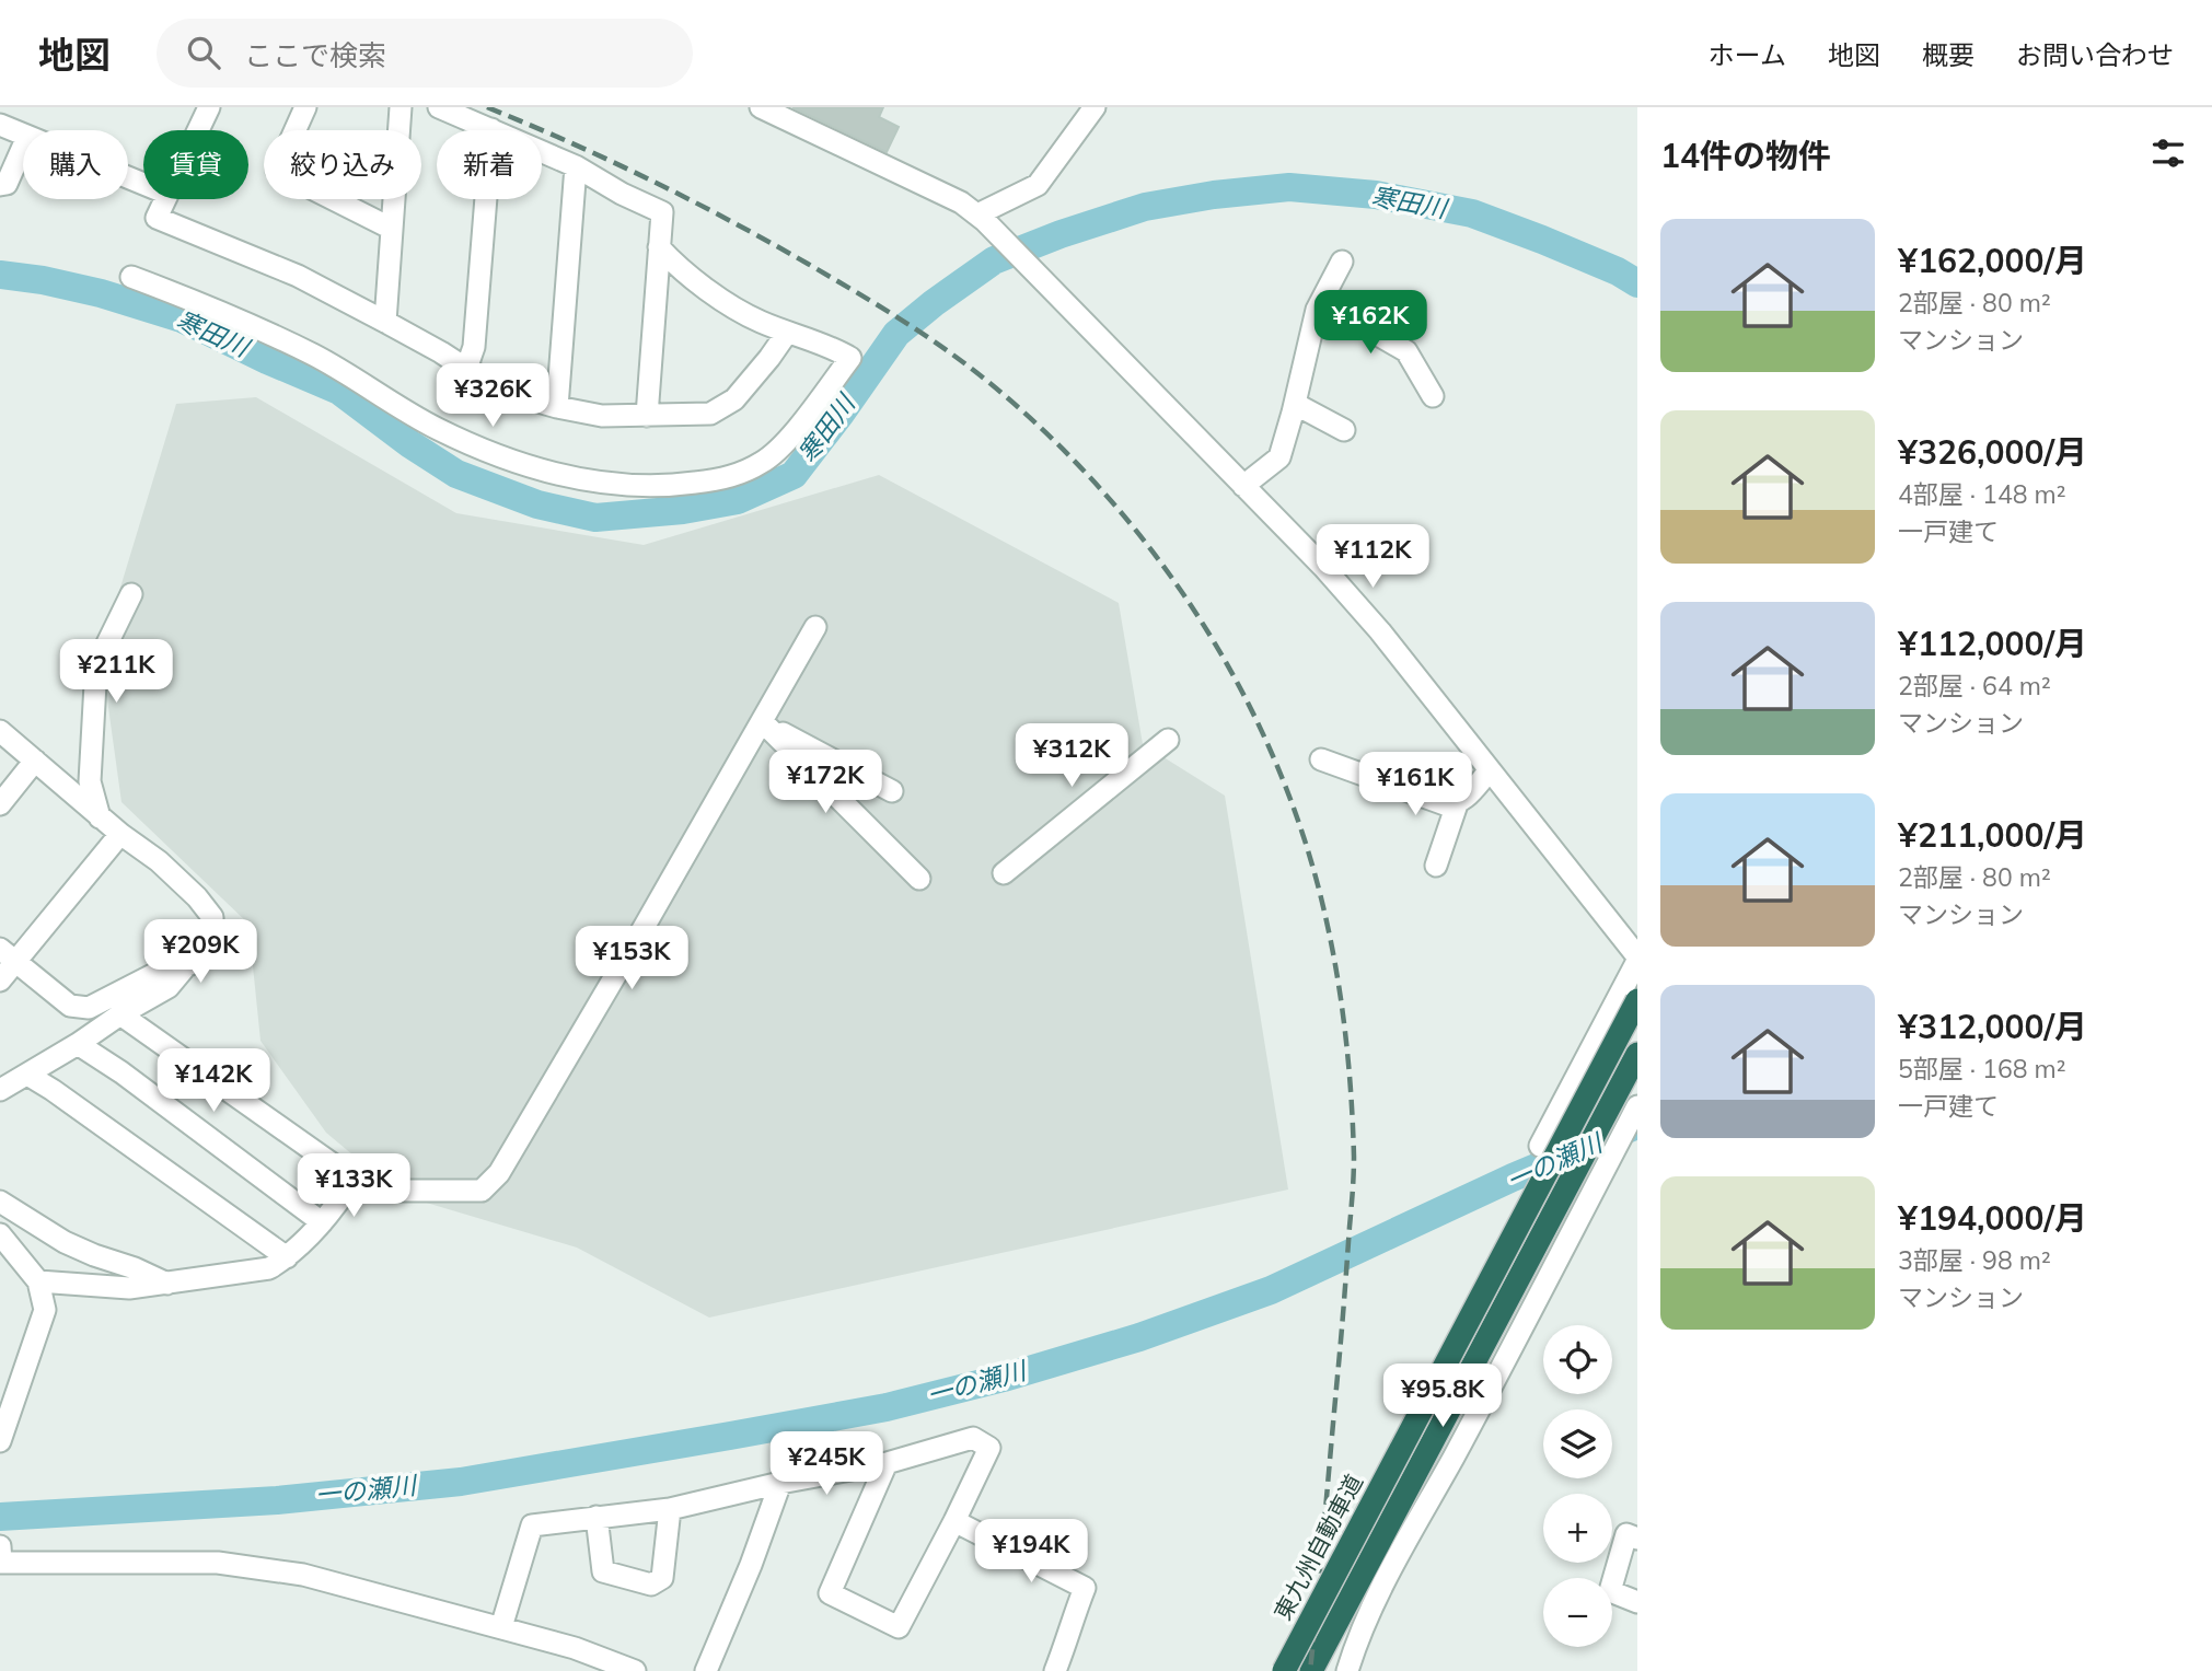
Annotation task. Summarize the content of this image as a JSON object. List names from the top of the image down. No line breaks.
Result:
{"streets":{"highway":["東九州自動車道"]},"water":["寒田川","一の瀬川"],"page":{"header":"地図","search":"ここで検索","nav":["ホーム","地図","概要","お問い合わせ"],"heading":"14件の物件","chip":["購入","賃貸","絞り込み","新着"],"list":[{"name":"¥162,000/月","note":"2部屋 · 80 m² · マンション"},{"name":"¥326,000/月","note":"4部屋 · 148 m² · 一戸建て"},{"name":"¥112,000/月","note":"2部屋 · 64 m² · マンション"},{"name":"¥211,000/月","note":"2部屋 · 80 m² · マンション"},{"name":"¥312,000/月","note":"5部屋 · 168 m² · 一戸建て"},{"name":"¥194,000/月","note":"3部屋 · 98 m² · マンション"}],"price":["¥162K","¥326K","¥112K","¥211K","¥312K","¥172K","¥161K","¥209K","¥153K","¥142K","¥133K","¥95.8K","¥245K","¥194K"],"map_buttons":["+","−"]}}
